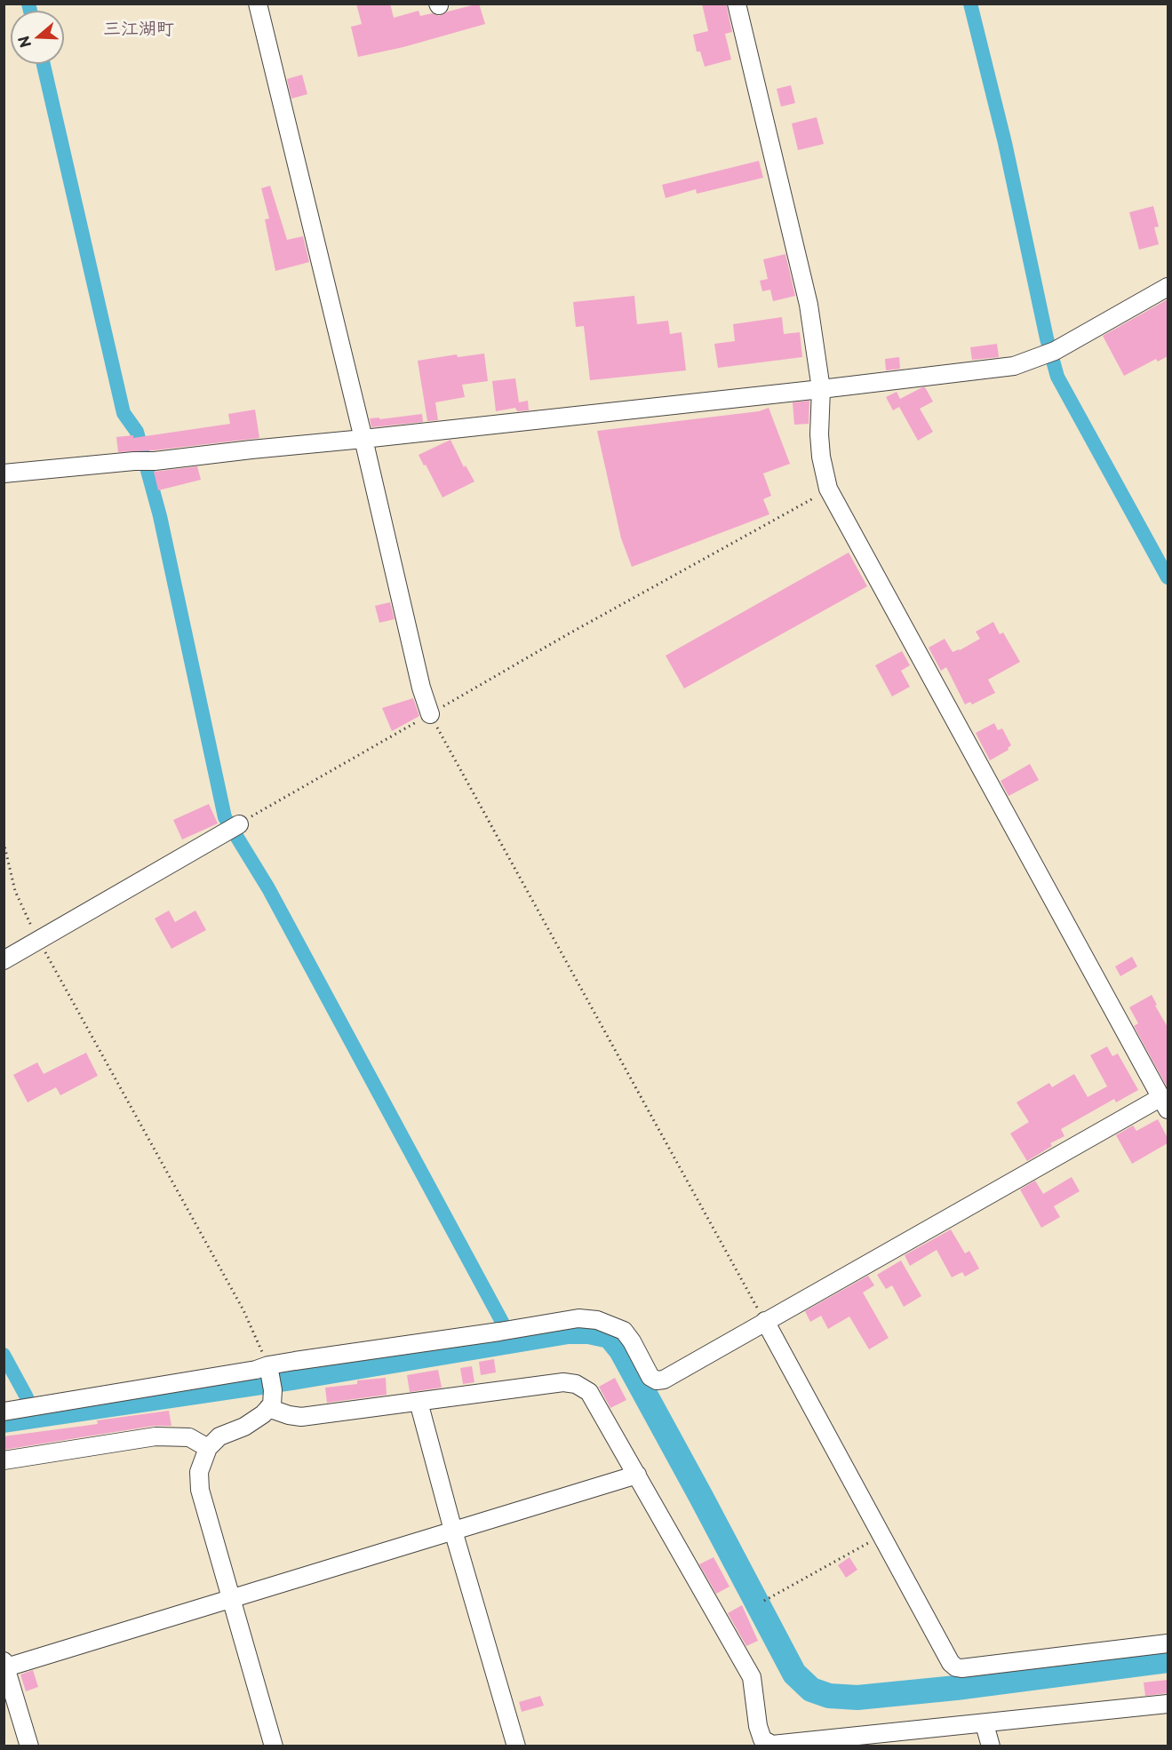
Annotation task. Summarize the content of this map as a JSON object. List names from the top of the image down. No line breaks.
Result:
{"districts":["三江湖町"],"north":"left"}
